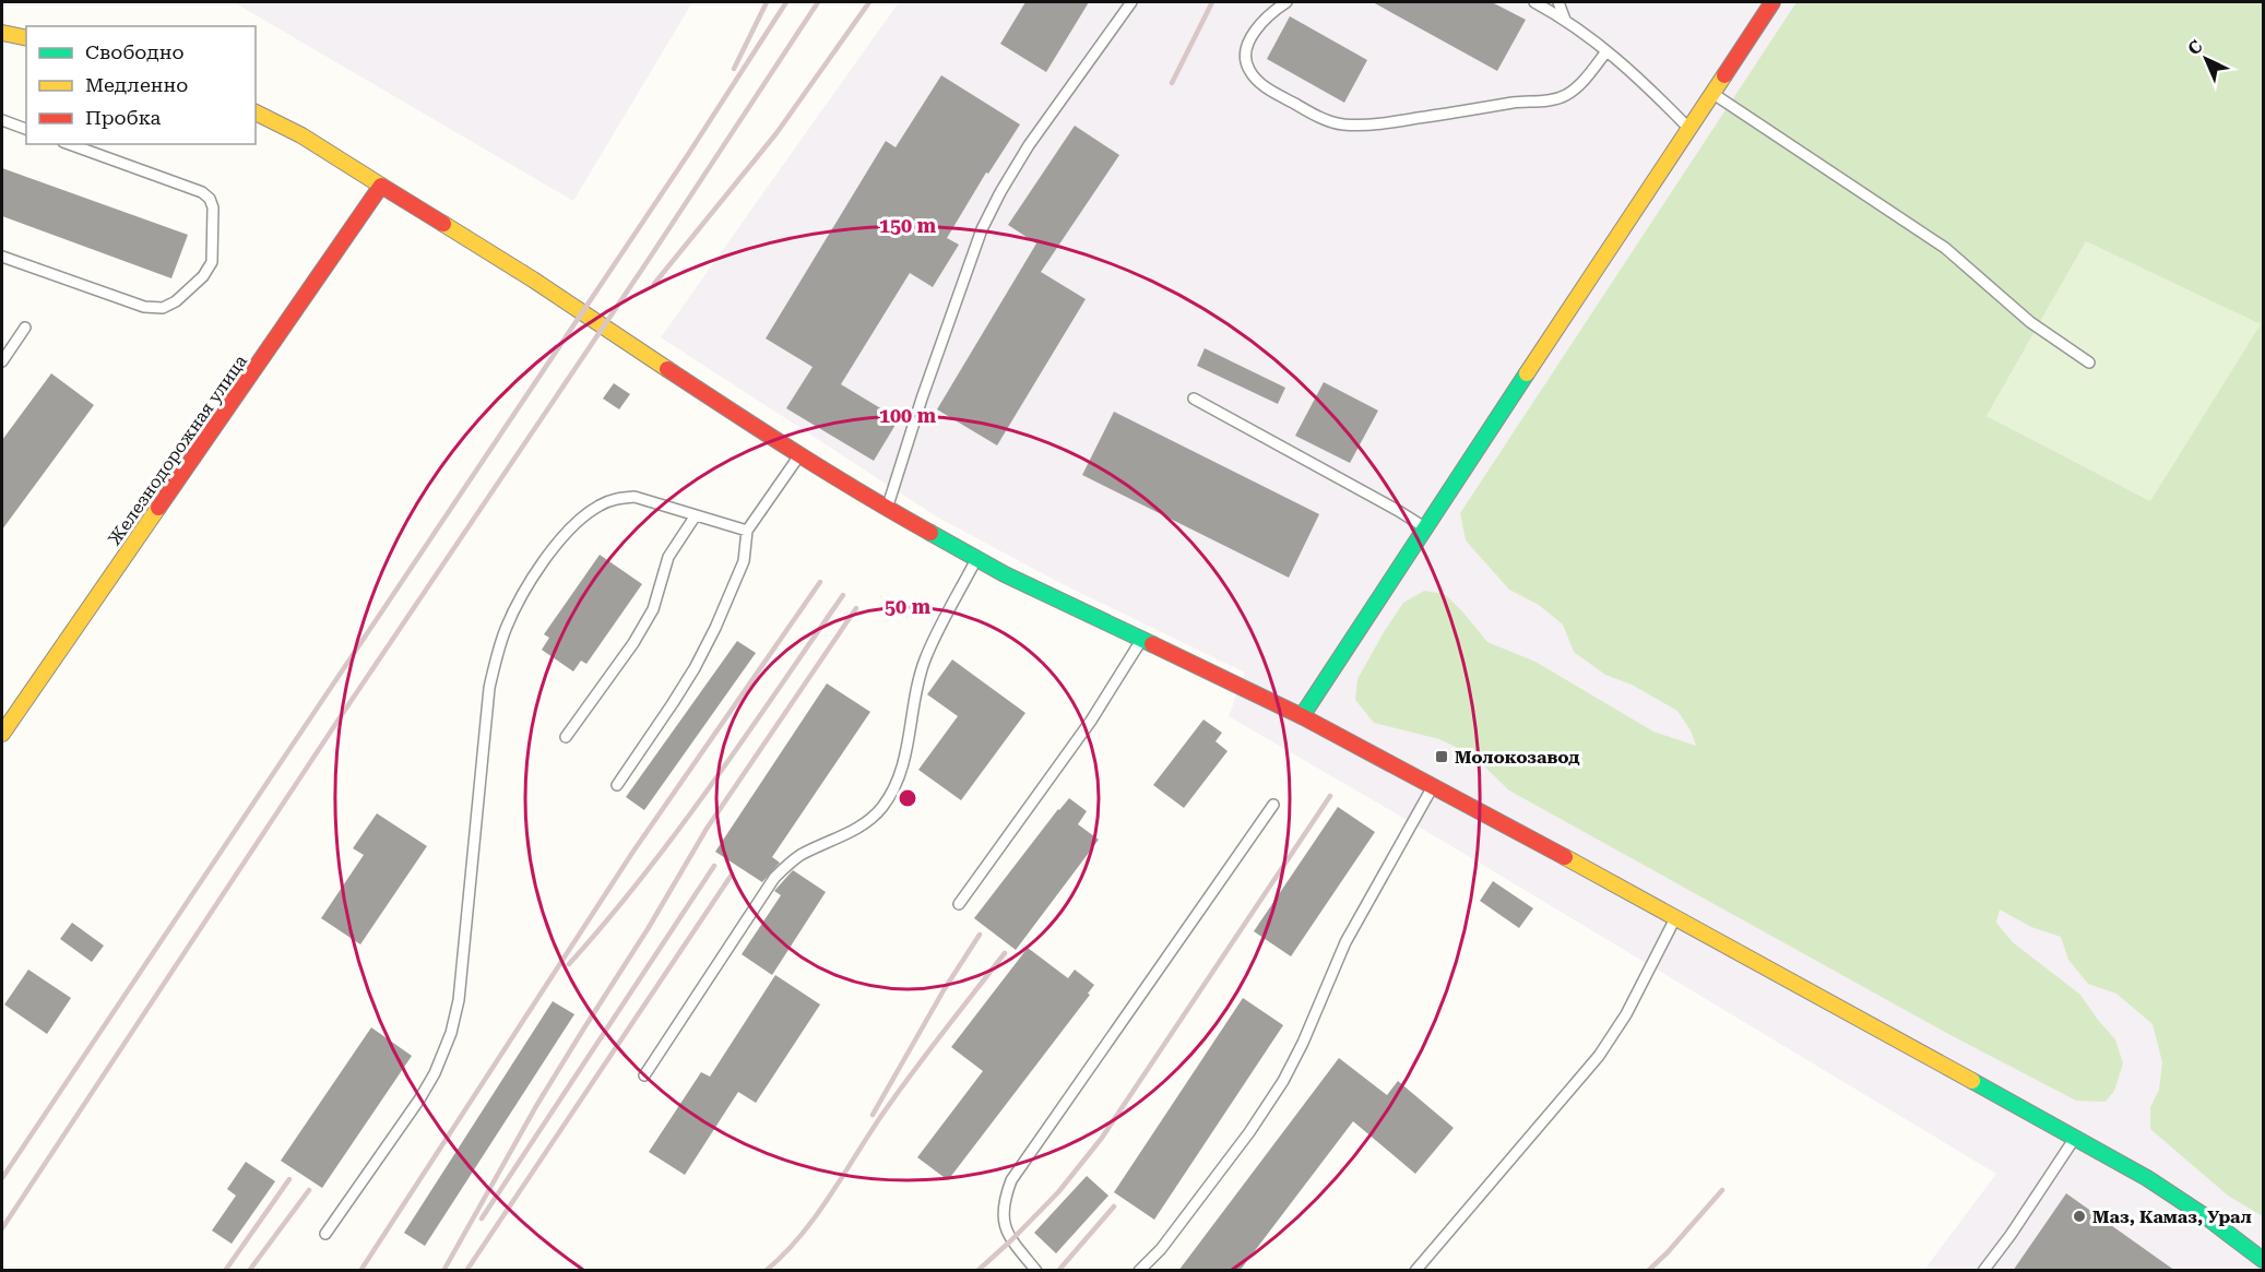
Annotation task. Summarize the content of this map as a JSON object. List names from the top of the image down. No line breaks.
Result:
{"streets":{"main road":["Железнодорожная улица"]},"places":{"transit":["Молокозавод"],"other":["Маз, Камаз, Урал"]},"legend":["Свободно","Медленно","Пробка"],"north":"top left","rings":["150 m","100 m","50 m"]}
